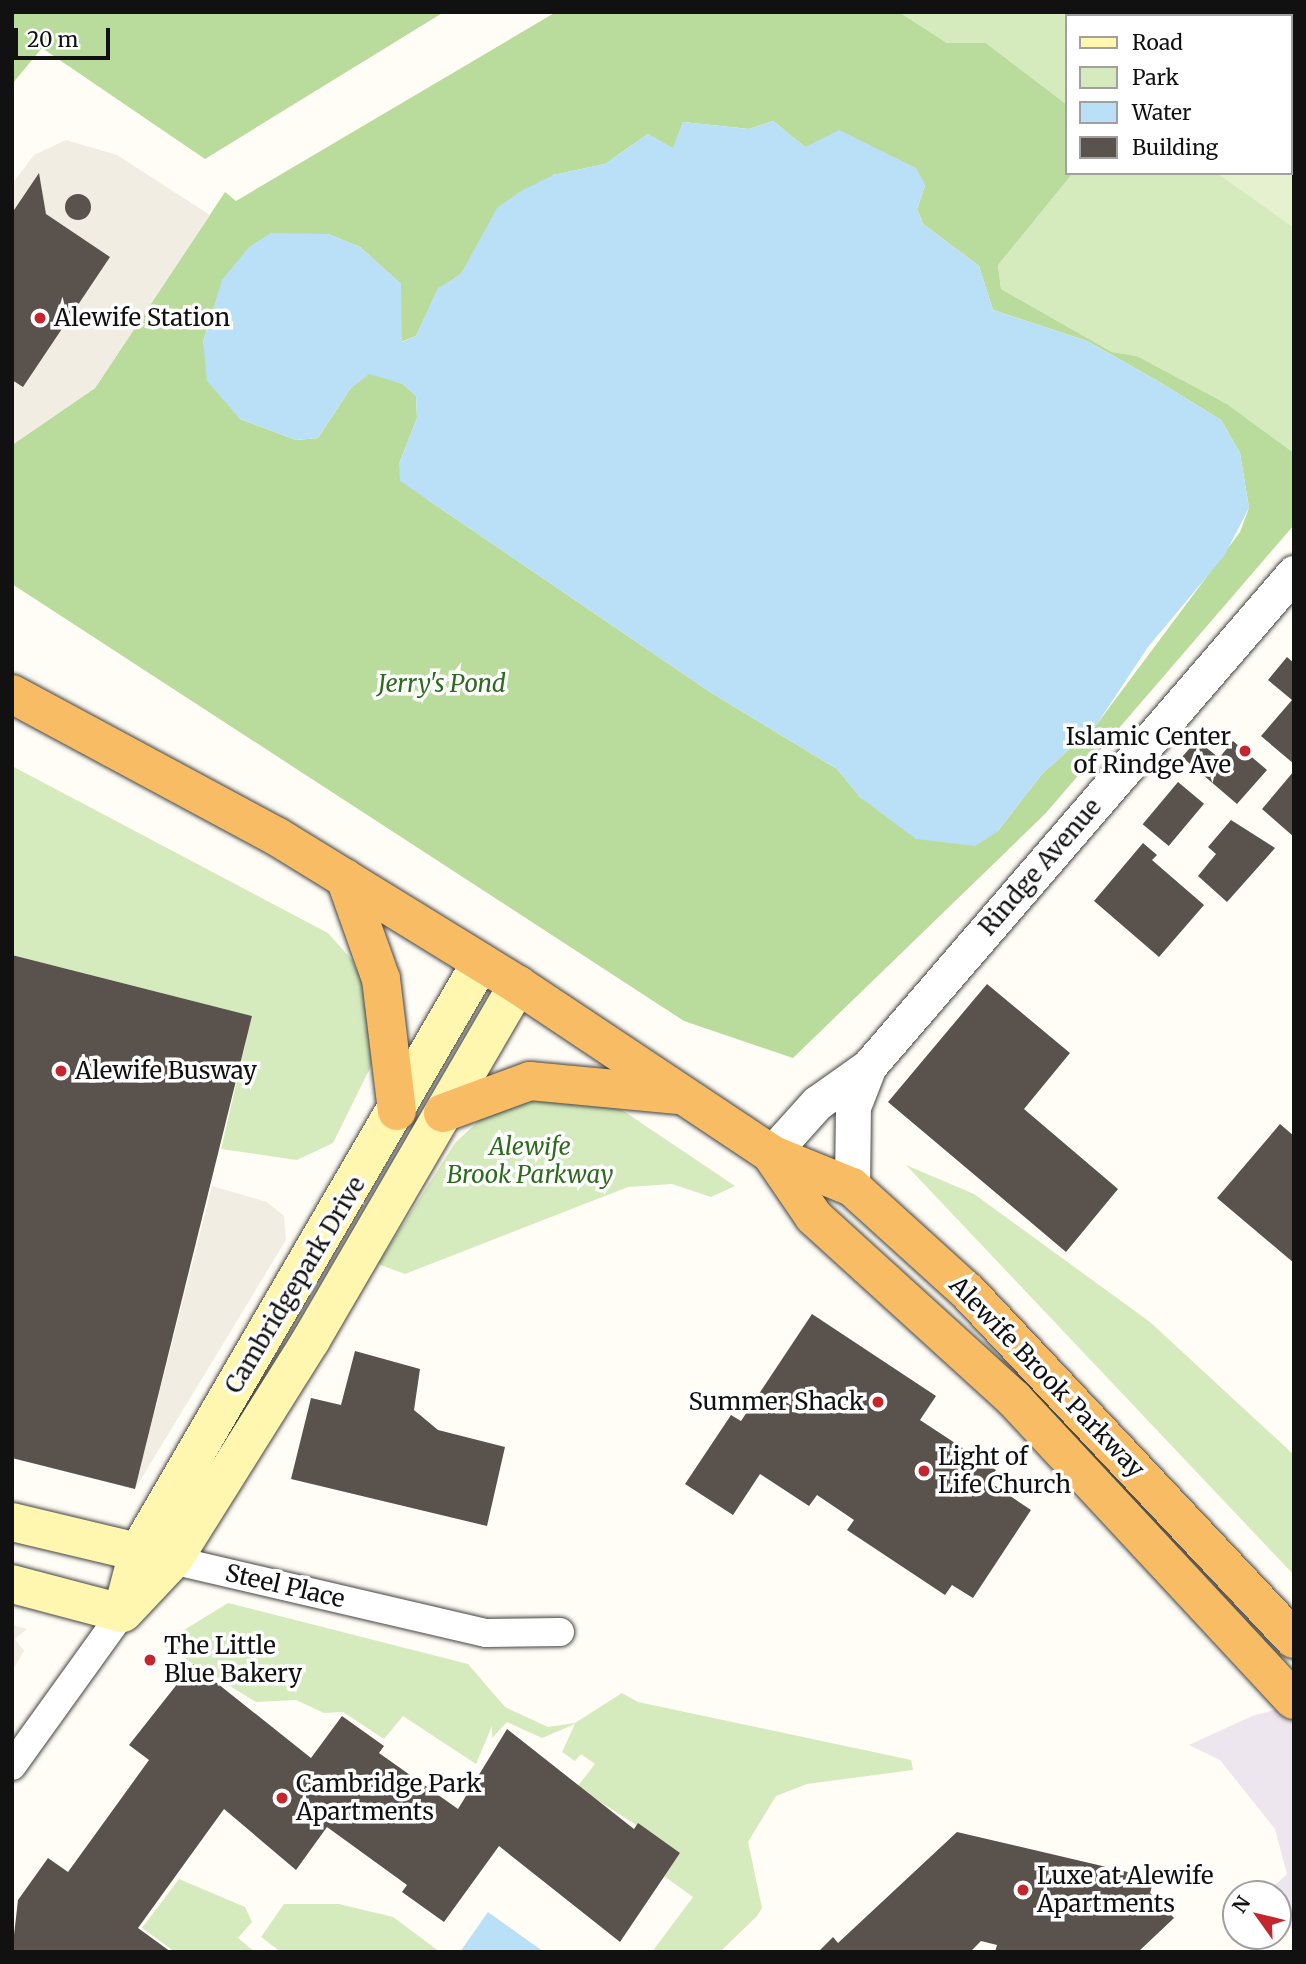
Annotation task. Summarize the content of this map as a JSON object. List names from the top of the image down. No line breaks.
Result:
{"streets":{"highway":["Alewife Brook Parkway"],"main road":["Cambridgepark Drive","Steel Place"],"street":["Rindge Avenue"]},"crossings":[["Rindge Avenue","Alewife Brook Parkway"],["Cambridgepark Drive","Alewife Brook Parkway"],["Cambridgepark Drive","Steel Place"]],"parks":["Jerry's Pond","Alewife Brook Parkway"],"places":["Alewife Station","Islamic Center of Rindge Ave","Alewife Busway","Summer Shack","Light of Life Church","The Little Blue Bakery","Cambridge Park Apartments","Luxe at Alewife Apartments"],"legend":["Road","Park","Water","Building"],"scale_bar":"20 m","north":"top left"}
